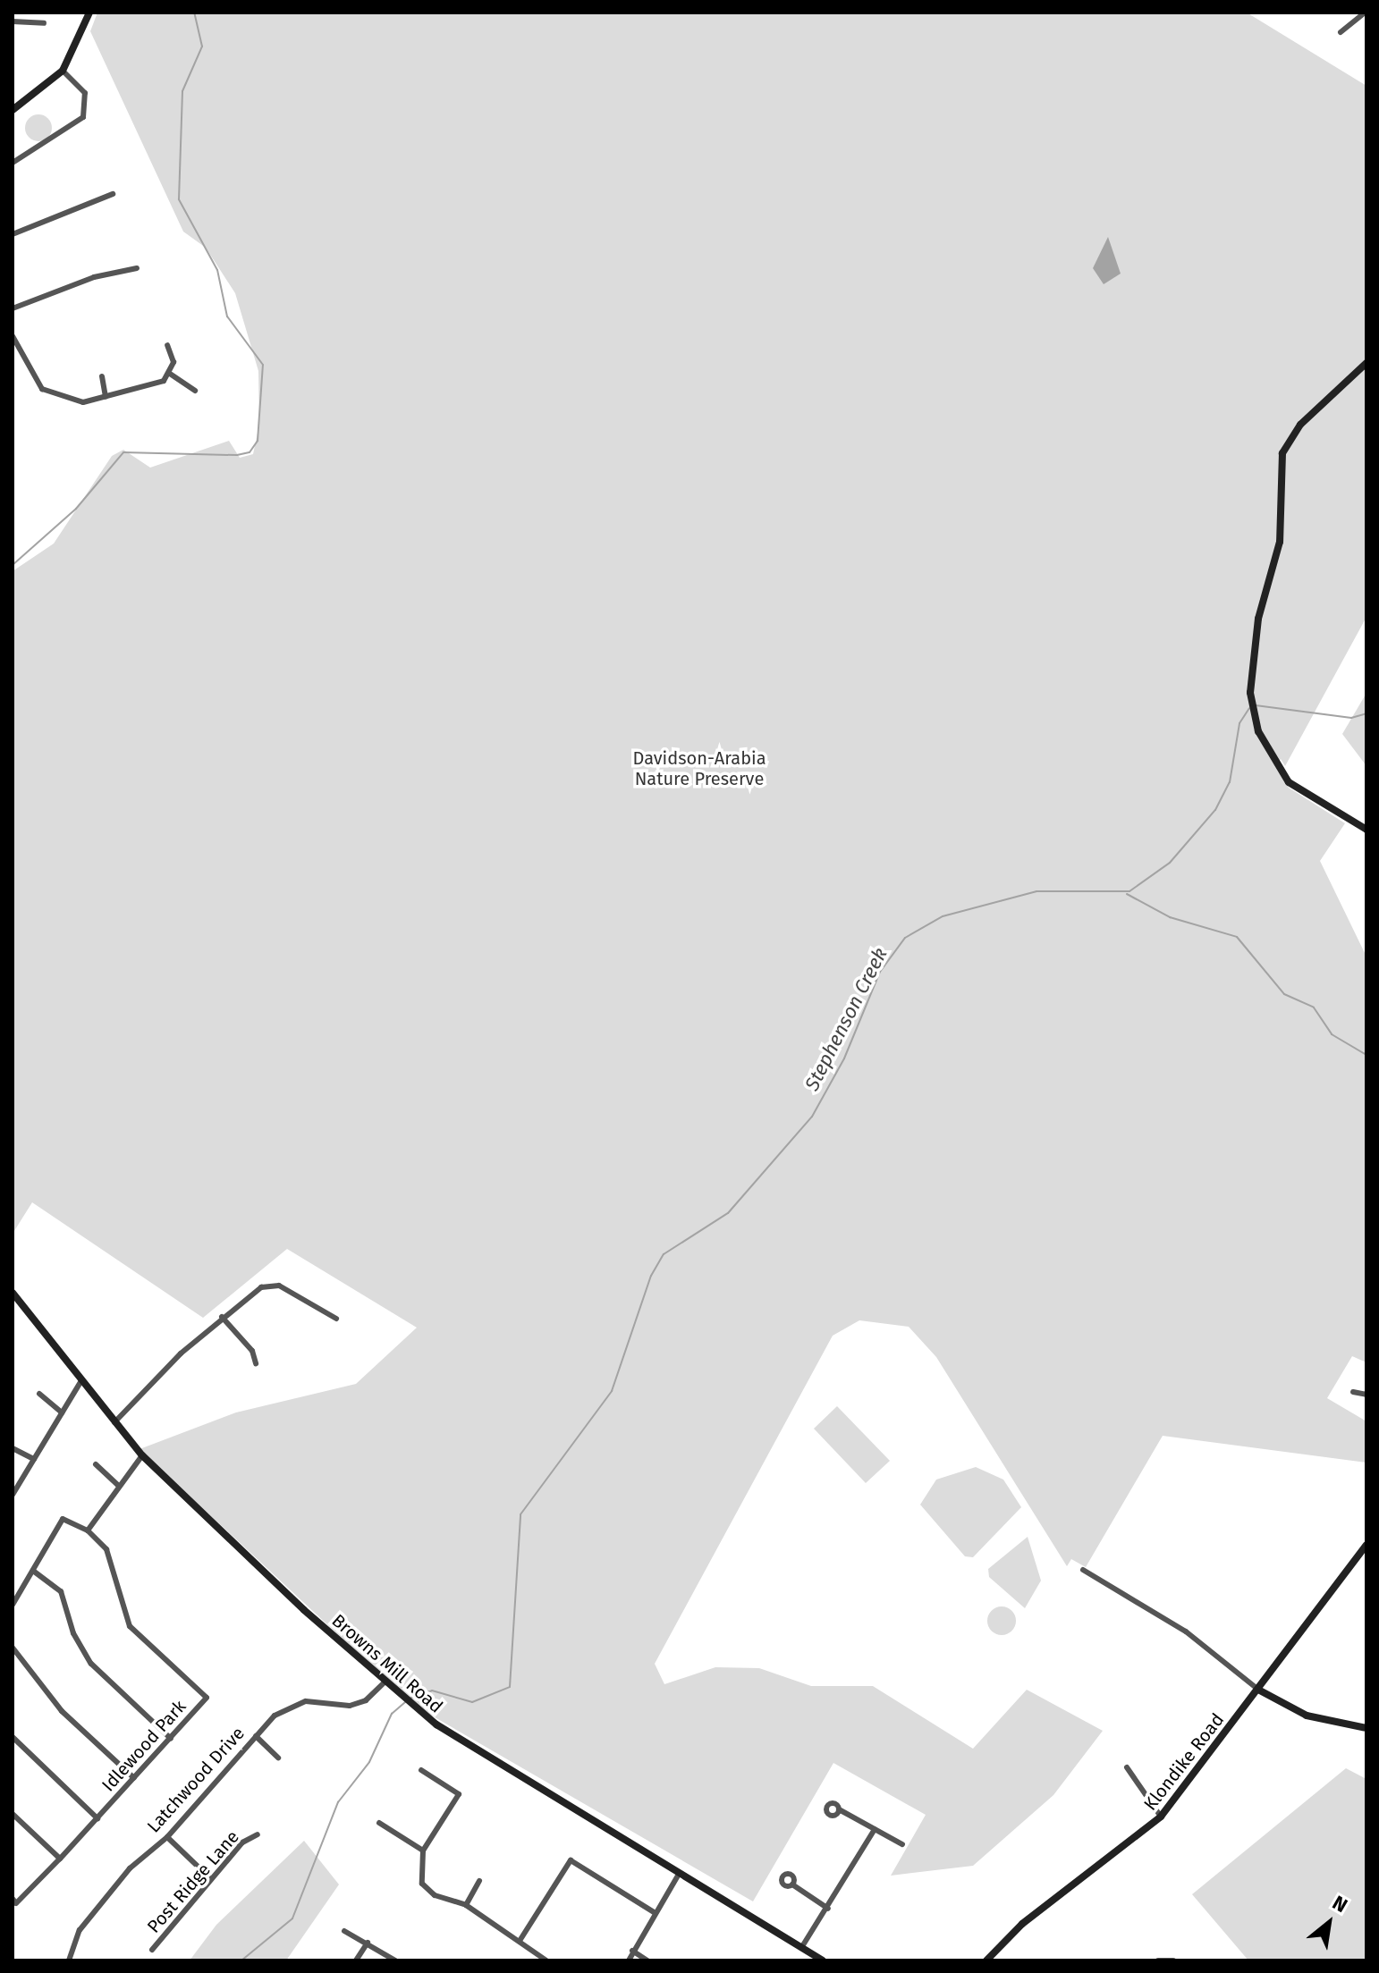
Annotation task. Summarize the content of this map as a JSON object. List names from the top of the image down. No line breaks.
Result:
{"streets":{"main road":["Browns Mill Road","Klondike Road"],"street":["Idlewood Park","Latchwood Drive","Post Ridge Lane"]},"water":["Stephenson Creek"],"parks":["Davidson-Arabia Nature Preserve"],"north":"top right"}
